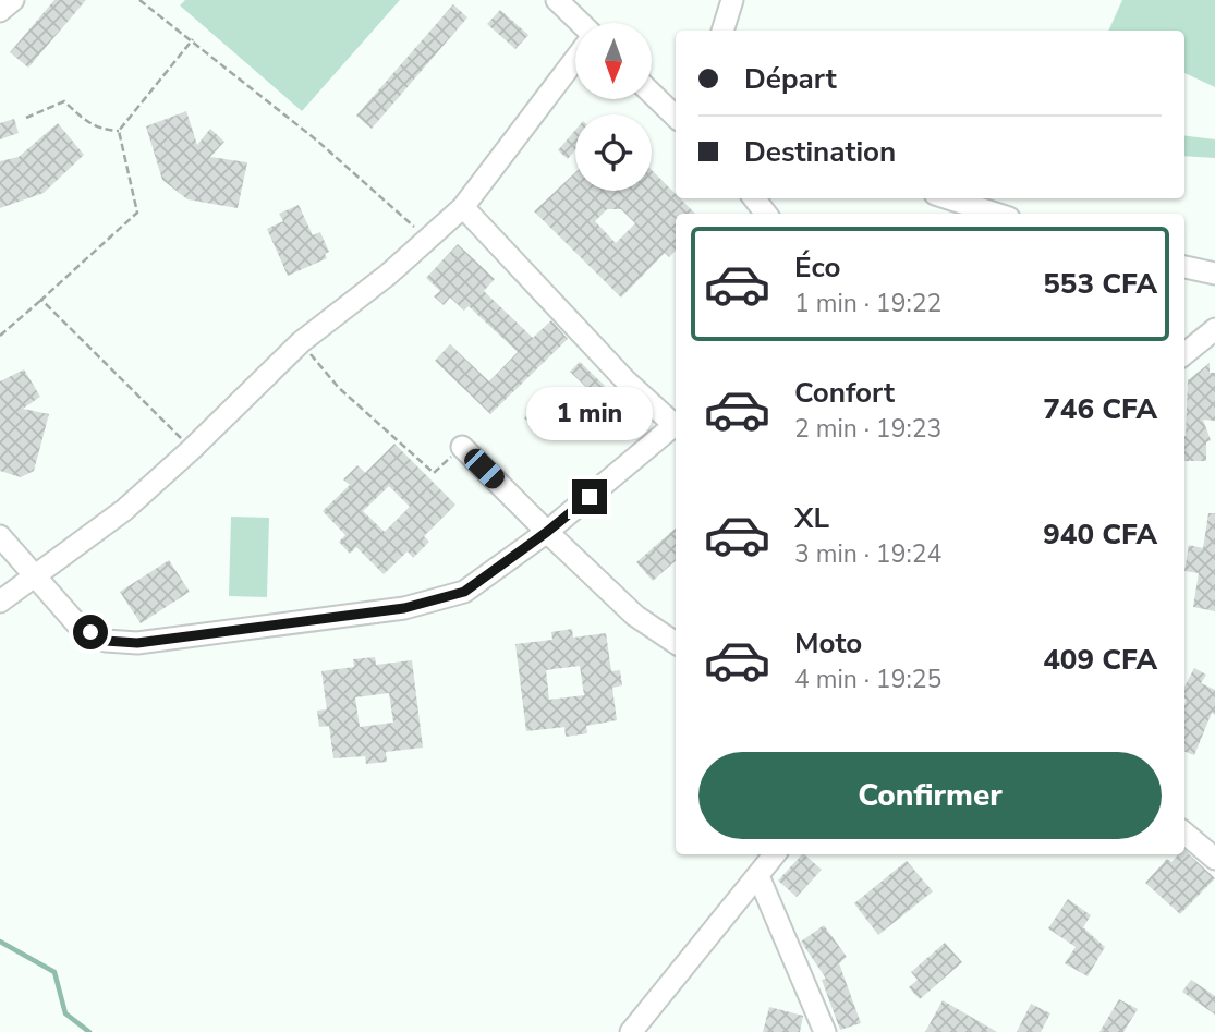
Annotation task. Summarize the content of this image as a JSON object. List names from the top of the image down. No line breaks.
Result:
{"north":"bottom","page":{"banner":["Départ","Destination"],"list":[{"name":"Éco","note":"1 min · 19:22","value":"553 CFA"},{"name":"Confort","note":"2 min · 19:23","value":"746 CFA"},{"name":"XL","note":"3 min · 19:24","value":"940 CFA"},{"name":"Moto","note":"4 min · 19:25","value":"409 CFA"}],"bubble":"1 min","buttons":"Confirmer"}}
